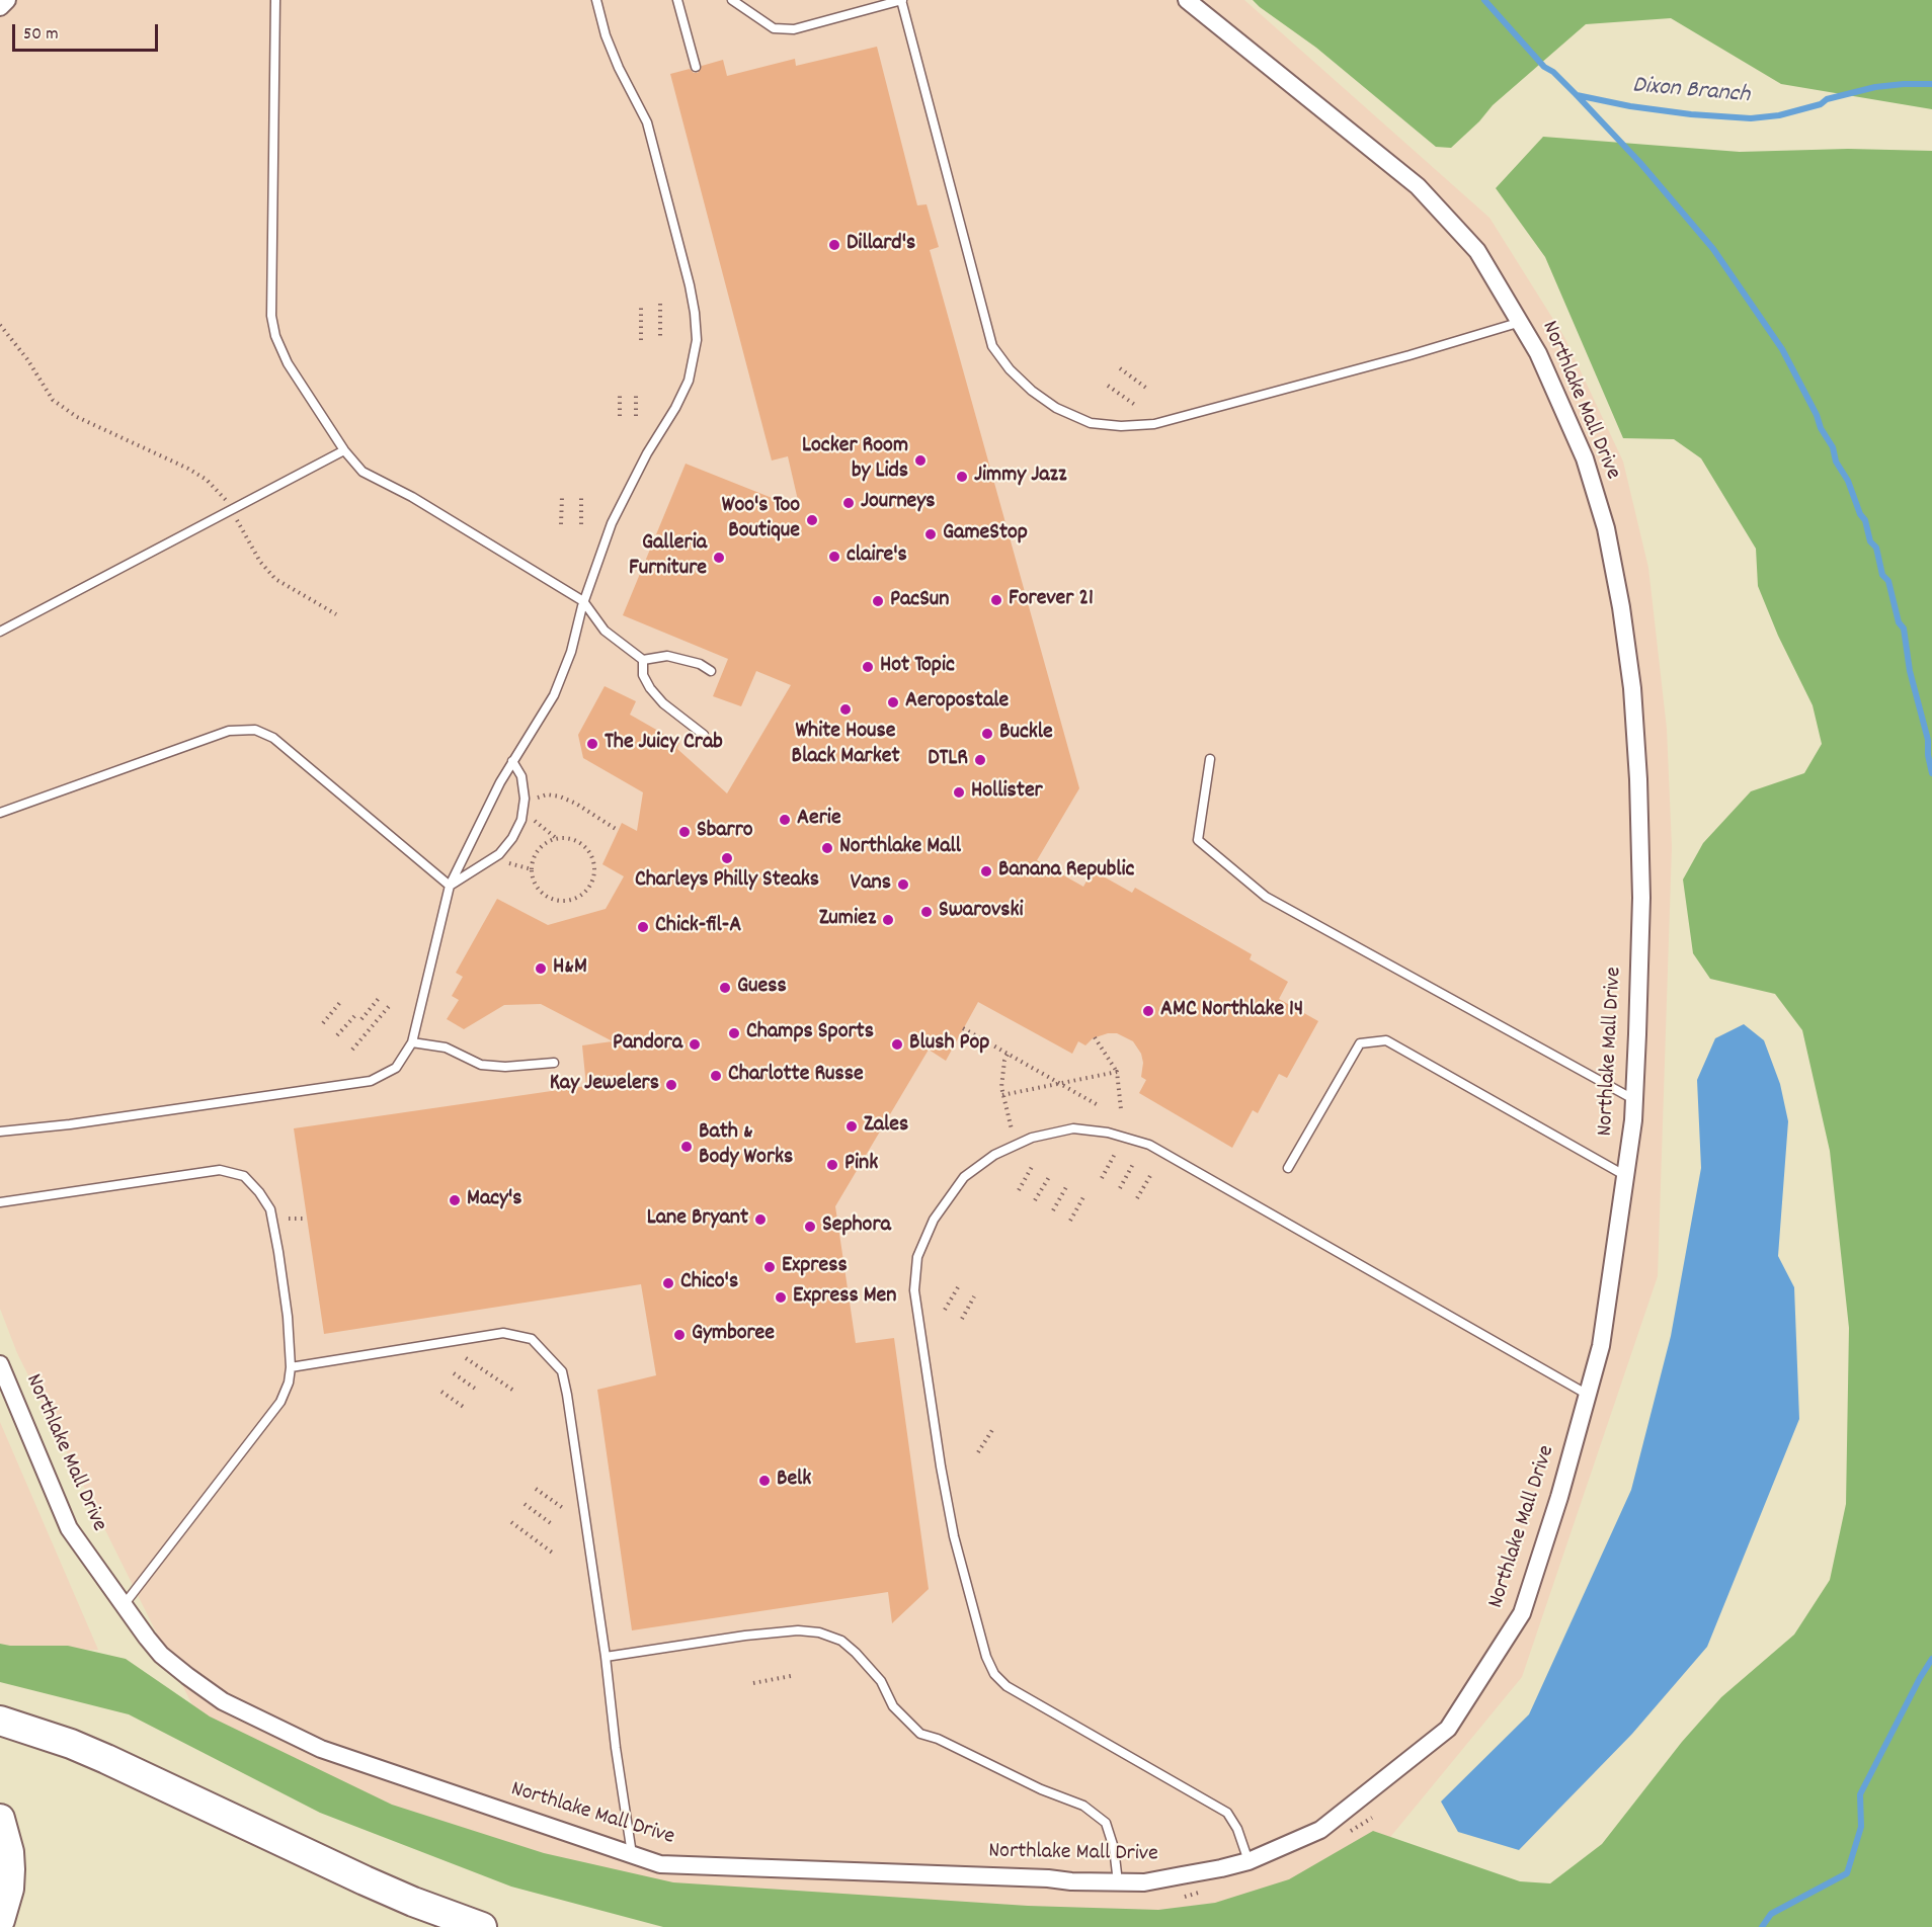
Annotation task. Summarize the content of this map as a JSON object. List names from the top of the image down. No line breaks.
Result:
{"streets":{"street":["Northlake Mall Drive"]},"water":["Dixon Branch"],"places":["Dillard's","Locker Room by Lids","Jimmy Jazz","Journeys","Woo's Too Boutique","GameStop","claire's","Galleria Furniture","Forever 21","PacSun","Hot Topic","Aeropostale","White House Black Market","Buckle","The Juicy Crab","DTLR","Hollister","Aerie","Sbarro","Northlake Mall","Charleys Philly Steaks","Banana Republic","Vans","Swarovski","Zumiez","Chick-fil-A","H&M","Guess","AMC Northlake 14","Champs Sports","Pandora","Blush Pop","Charlotte Russe","Kay Jewelers","Zales","Bath & Body Works","Pink","Macy's","Lane Bryant","Sephora","Express","Chico's","Express Men","Gymboree","Belk"],"scale_bar":"50 m"}
